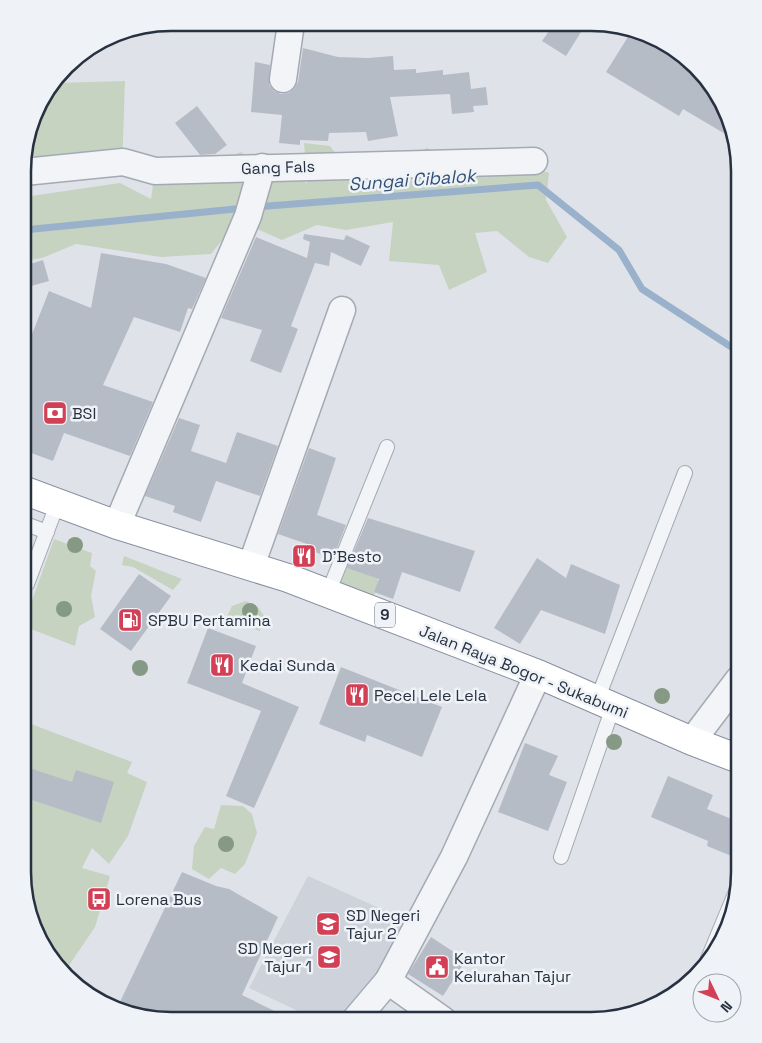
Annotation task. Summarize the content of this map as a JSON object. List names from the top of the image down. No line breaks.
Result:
{"streets":{"highway":["9","Jalan Raya Bogor - Sukabumi"],"street":["Gang Fals"]},"water":["Sungai Cibalok"],"places":{"bank":["BSI"],"restaurant":["D'Besto","Kedai Sunda","Pecel Lele Lela"],"fuel station":["SPBU Pertamina"],"bus stop":["Lorena Bus"],"school or university":["SD Negeri Tajur 2","SD Negeri Tajur 1"],"public building":["Kantor Kelurahan Tajur"]},"north":"bottom right"}
